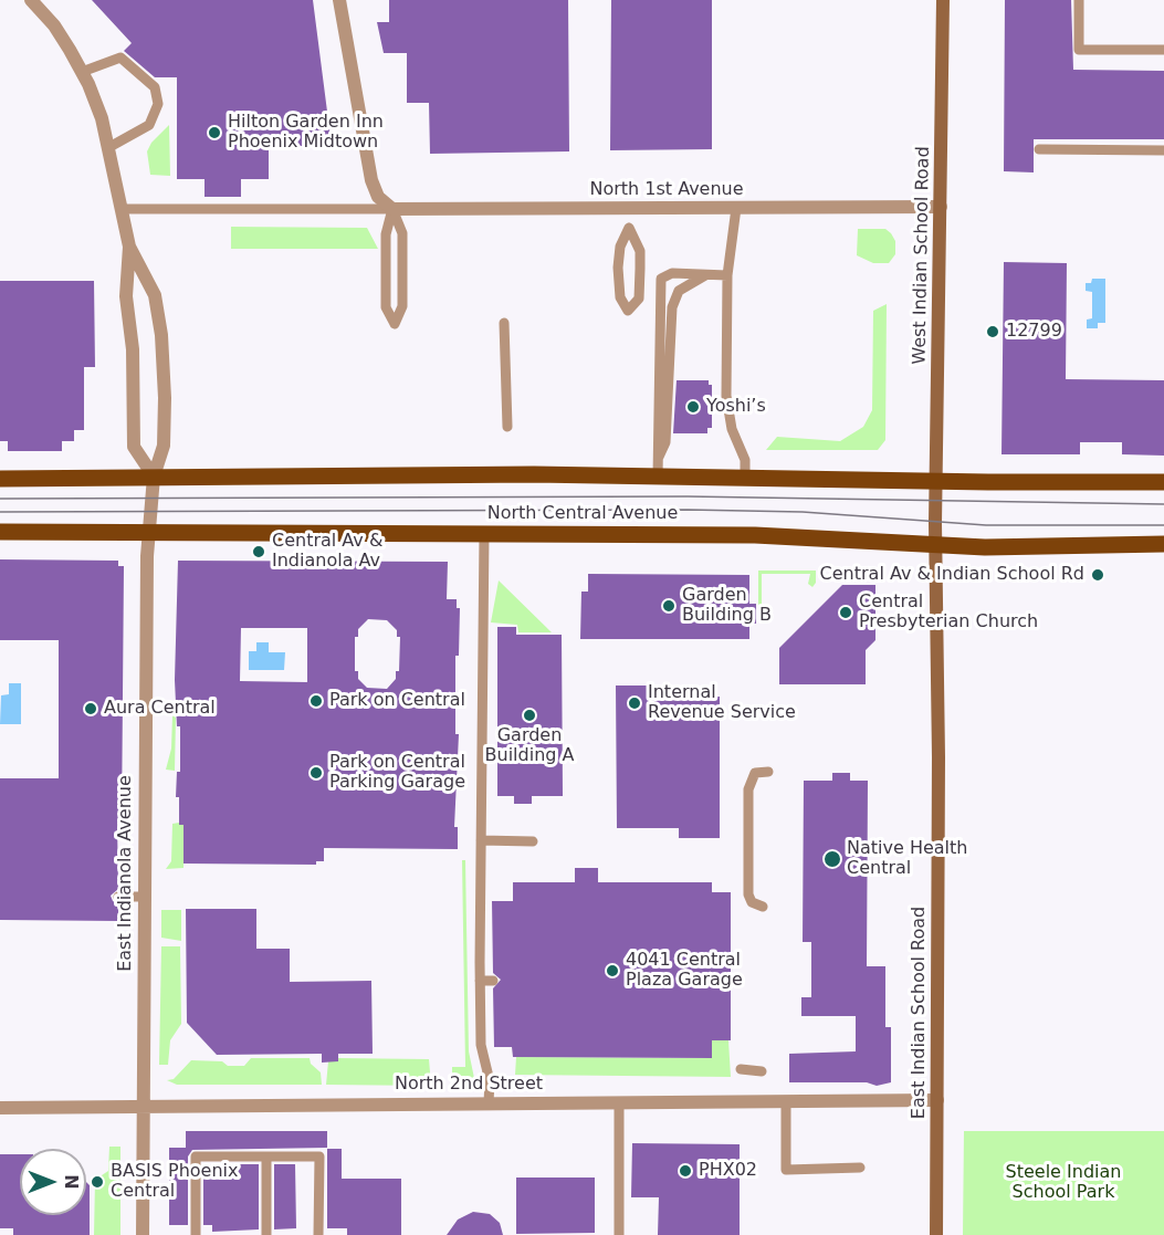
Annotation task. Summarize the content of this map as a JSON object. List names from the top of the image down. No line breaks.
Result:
{"streets":{"main road":["West Indian School Road","North Central Avenue","East Indian School Road"],"street":["North 1st Avenue","East Indianola Avenue","North 2nd Street"]},"crossings":[["North 1st Avenue","West Indian School Road"],["West Indian School Road","North Central Avenue"],["West Indian School Road","East Indian School Road"],["North Central Avenue","East Indianola Avenue"],["North Central Avenue","East Indian School Road"],["East Indianola Avenue","North 2nd Street"],["East Indian School Road","North 2nd Street"]],"parks":["Steele Indian School Park"],"places":["Hilton Garden Inn Phoenix Midtown","12799","Yoshi’s","Central Av & Indianola Av","Central Av & Indian School Rd","Garden Building B","Central Presbyterian Church","Park on Central","Internal Revenue Service","Aura Central","Garden Building A","Park on Central Parking Garage","Native Health Central","4041 Central Plaza Garage","PHX02","BASIS Phoenix Central"],"north":"right"}
